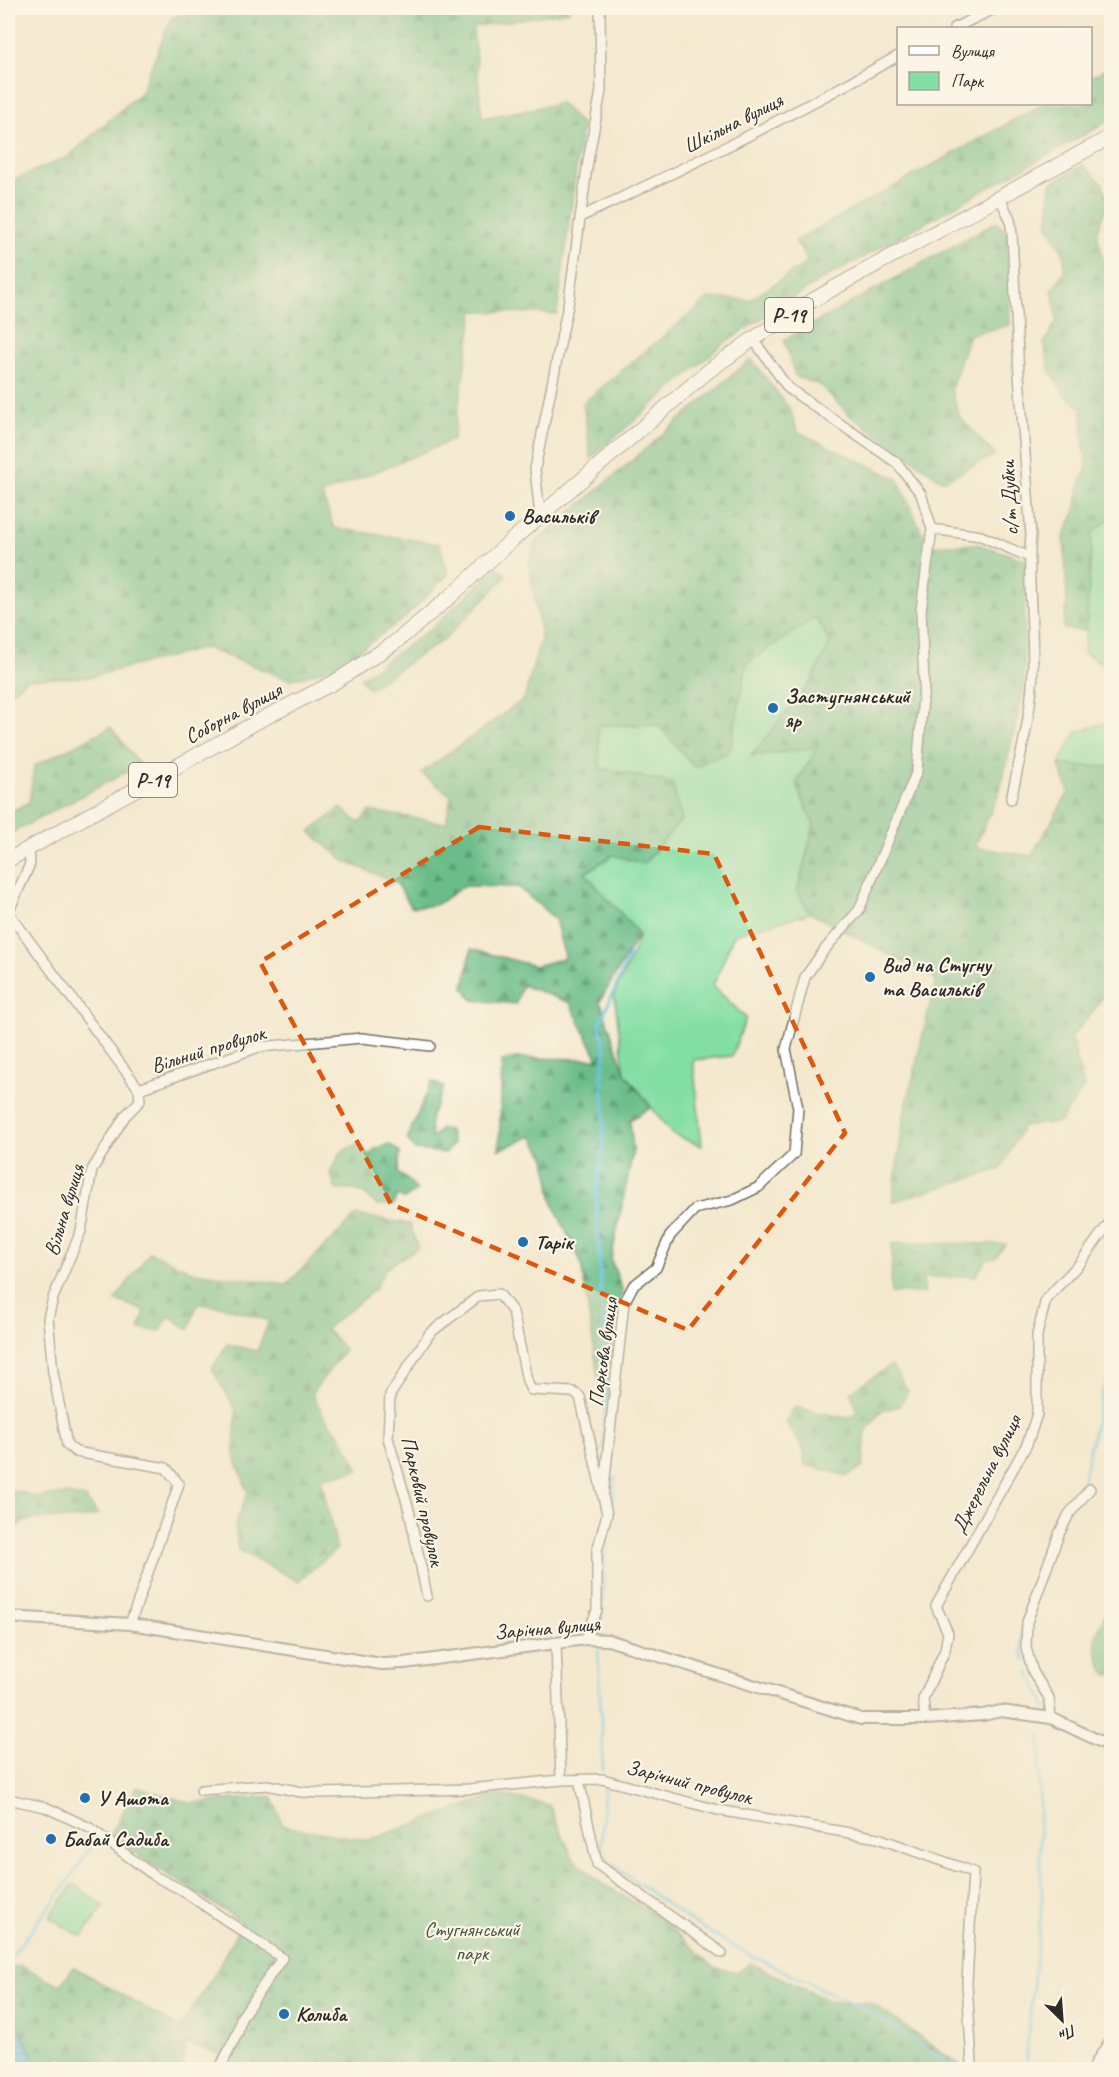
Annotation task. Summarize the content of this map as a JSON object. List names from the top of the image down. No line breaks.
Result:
{"streets":{"main road":["Р-19","Соборна вулиця"],"street":["Шкільна вулиця","с/т Дубки","Вільний провулок","Вільна вулиця","Паркова вулиця","Джерельна вулиця","Парковий провулок","Зарічна вулиця","Зарічний провулок"]},"crossings":[["Р-19","с/т Дубки"],["Р-19","Соборна вулиця"],["Вільний провулок","Вільна вулиця"],["Вільна вулиця","Зарічна вулиця"],["Паркова вулиця","Парковий провулок"],["Джерельна вулиця","Зарічна вулиця"],["Парковий провулок","Зарічна вулиця"]],"parks":["Стугнянський парк"],"places":["Васильків","Застугнянський яр","Вид на Стугну та Васильків","Тарік","У Ашота","Бабай Садиба","Колиба"],"legend":["Вулиця","Парк"],"north":"bottom right"}
